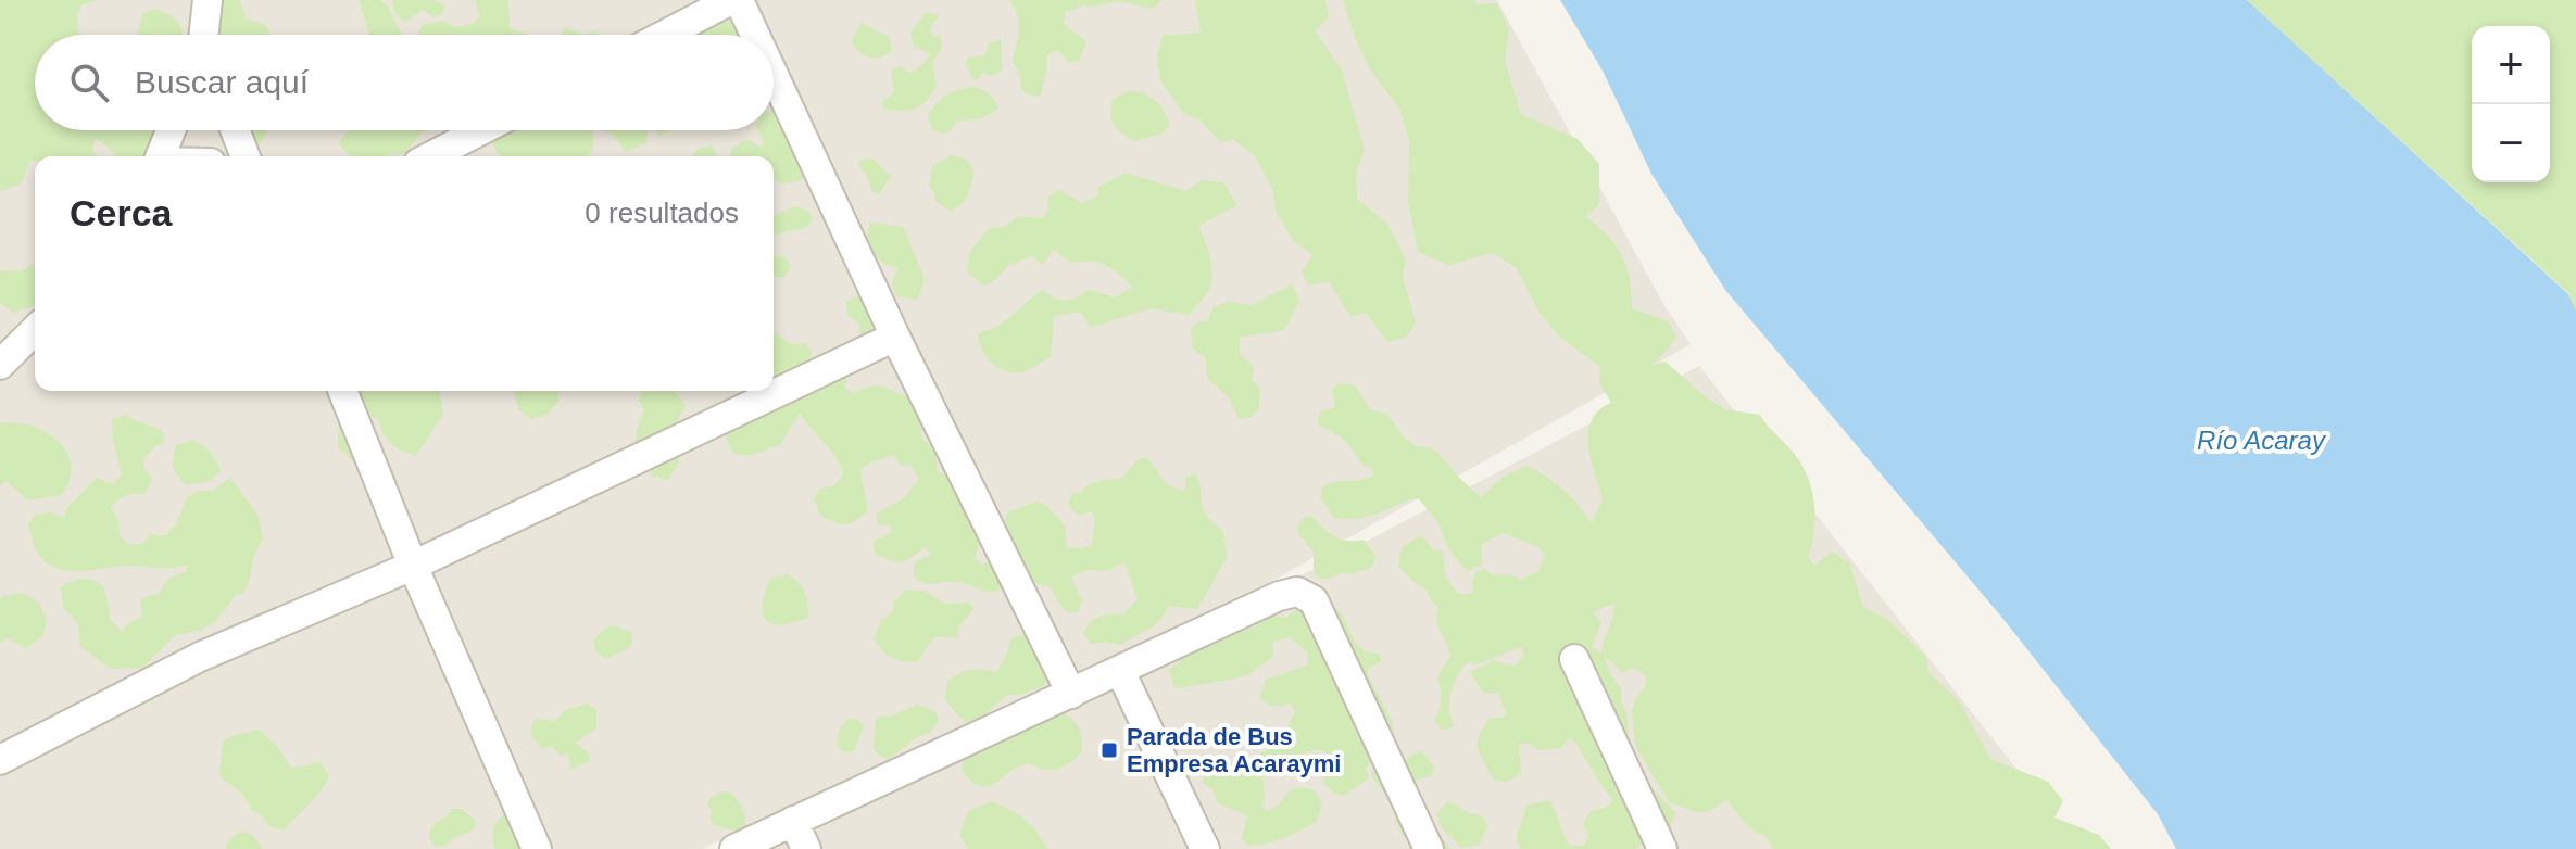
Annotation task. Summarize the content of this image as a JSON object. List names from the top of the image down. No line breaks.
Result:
{"water":["Río Acaray"],"places":{"transit":["Parada de Bus Empresa Acaraymi"]},"page":{"map_buttons":["+","−"],"search":"Buscar aquí","heading":["Cerca","0 resultados"]}}
